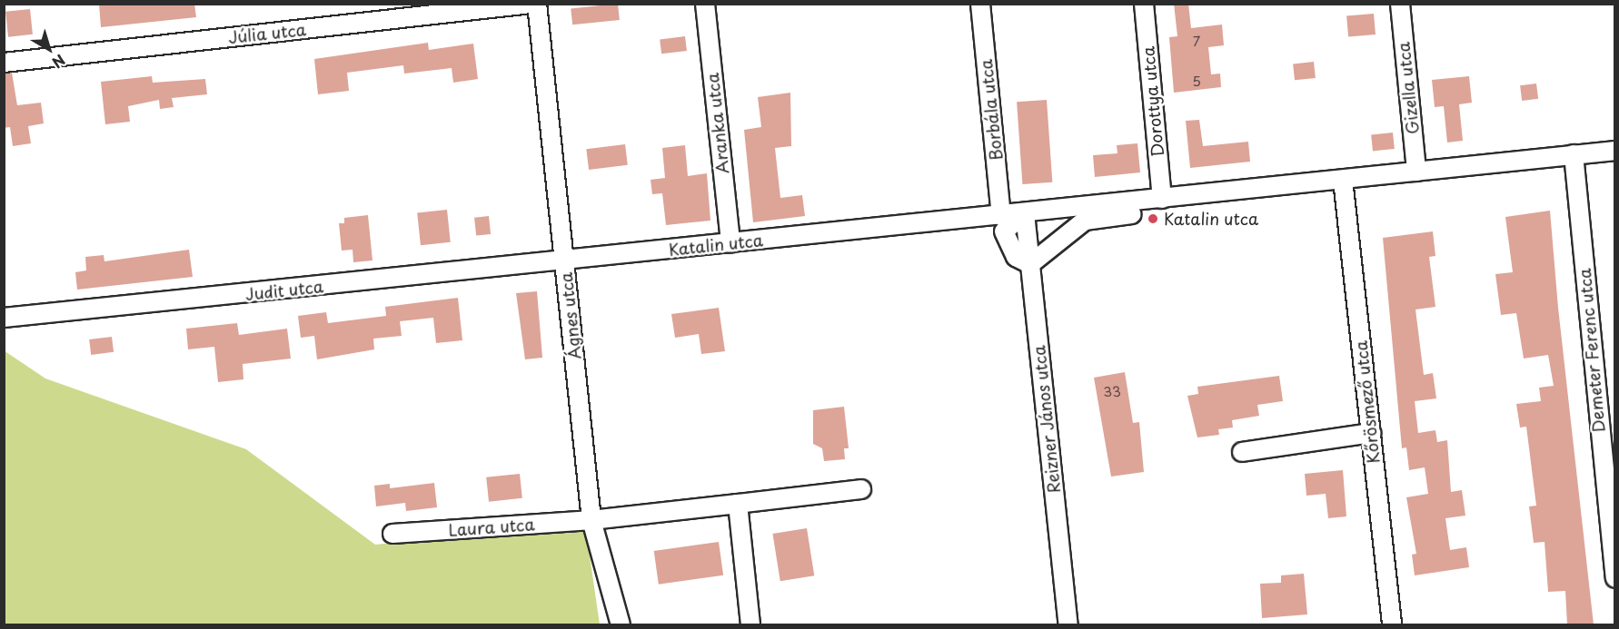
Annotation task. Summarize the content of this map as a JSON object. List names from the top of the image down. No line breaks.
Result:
{"streets":{"street":["Júlia utca","Gizella utca","Dorottya utca","Borbála utca","Aranka utca","Katalin utca","Judit utca","Ágnes utca","Demeter Ferenc utca","Kőrösmező utca","Reizner János utca","Laura utca"]},"crossings":[["Gizella utca","Katalin utca"],["Dorottya utca","Katalin utca"],["Borbála utca","Katalin utca"],["Aranka utca","Katalin utca"],["Katalin utca","Judit utca"],["Katalin utca","Ágnes utca"],["Katalin utca","Demeter Ferenc utca"],["Katalin utca","Kőrösmező utca"],["Katalin utca","Reizner János utca"],["Judit utca","Ágnes utca"],["Ágnes utca","Laura utca"]],"places":["Katalin utca"],"house_numbers":["7","5","33"],"north":"bottom right"}
